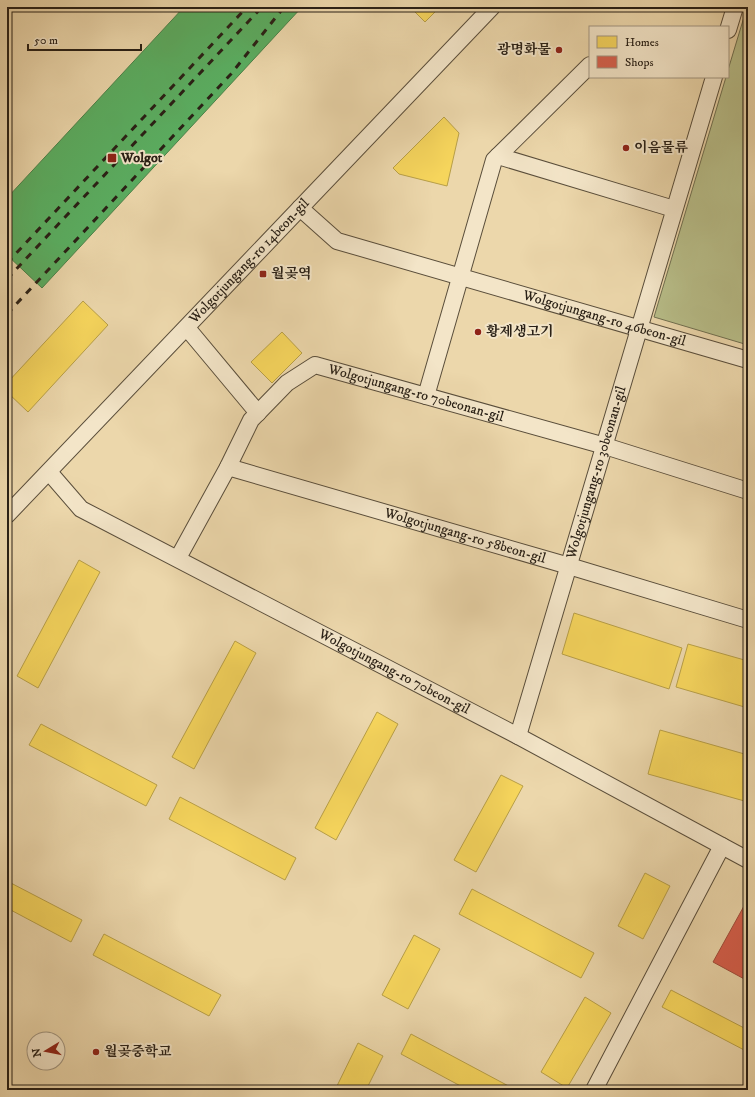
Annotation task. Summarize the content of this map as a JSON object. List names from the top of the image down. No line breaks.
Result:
{"streets":{"street":["Wolgotjungang-ro 14beon-gil","Wolgotjungang-ro 46beon-gil","Wolgotjungang-ro 70beonan-gil","Wolgotjungang-ro 30beonan-gil","Wolgotjungang-ro 58beon-gil","Wolgotjungang-ro 70beon-gil"]},"crossings":[["Wolgotjungang-ro 14beon-gil","Wolgotjungang-ro 46beon-gil"],["Wolgotjungang-ro 14beon-gil","Wolgotjungang-ro 70beon-gil"],["Wolgotjungang-ro 46beon-gil","Wolgotjungang-ro 30beonan-gil"],["Wolgotjungang-ro 70beonan-gil","Wolgotjungang-ro 30beonan-gil"],["Wolgotjungang-ro 70beonan-gil","Wolgotjungang-ro 58beon-gil"],["Wolgotjungang-ro 70beonan-gil","Wolgotjungang-ro 70beon-gil"],["Wolgotjungang-ro 30beonan-gil","Wolgotjungang-ro 58beon-gil"],["Wolgotjungang-ro 30beonan-gil","Wolgotjungang-ro 70beon-gil"]],"places":{"other":["광명화물","이음물류","황제생고기","월곶중학교"],"transit":["Wolgot","월곶역"]},"legend":["Homes","Shops"],"scale_bar":"50 m","north":"left"}
